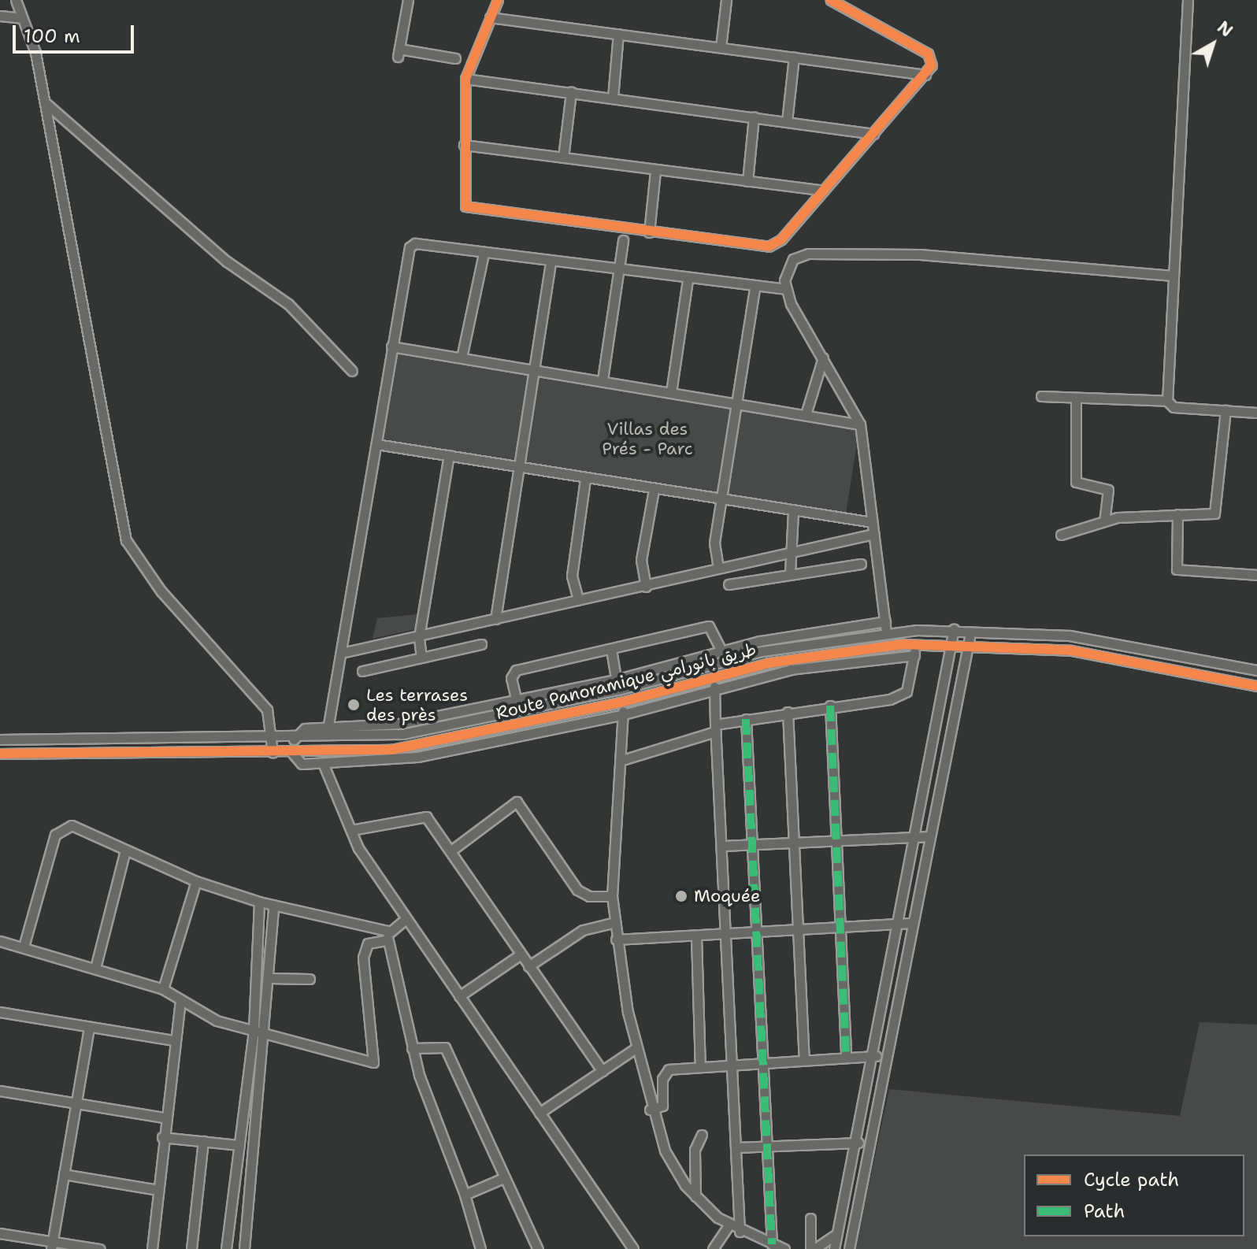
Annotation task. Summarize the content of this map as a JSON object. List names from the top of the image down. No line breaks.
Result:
{"streets":{"street":["Route Panoramique طريق بانورامي"]},"parks":["Villas des Prés - Parc"],"places":["Les terrases des près","Moquée"],"legend":["Cycle path","Path"],"scale_bar":"100 m","north":"top right"}
